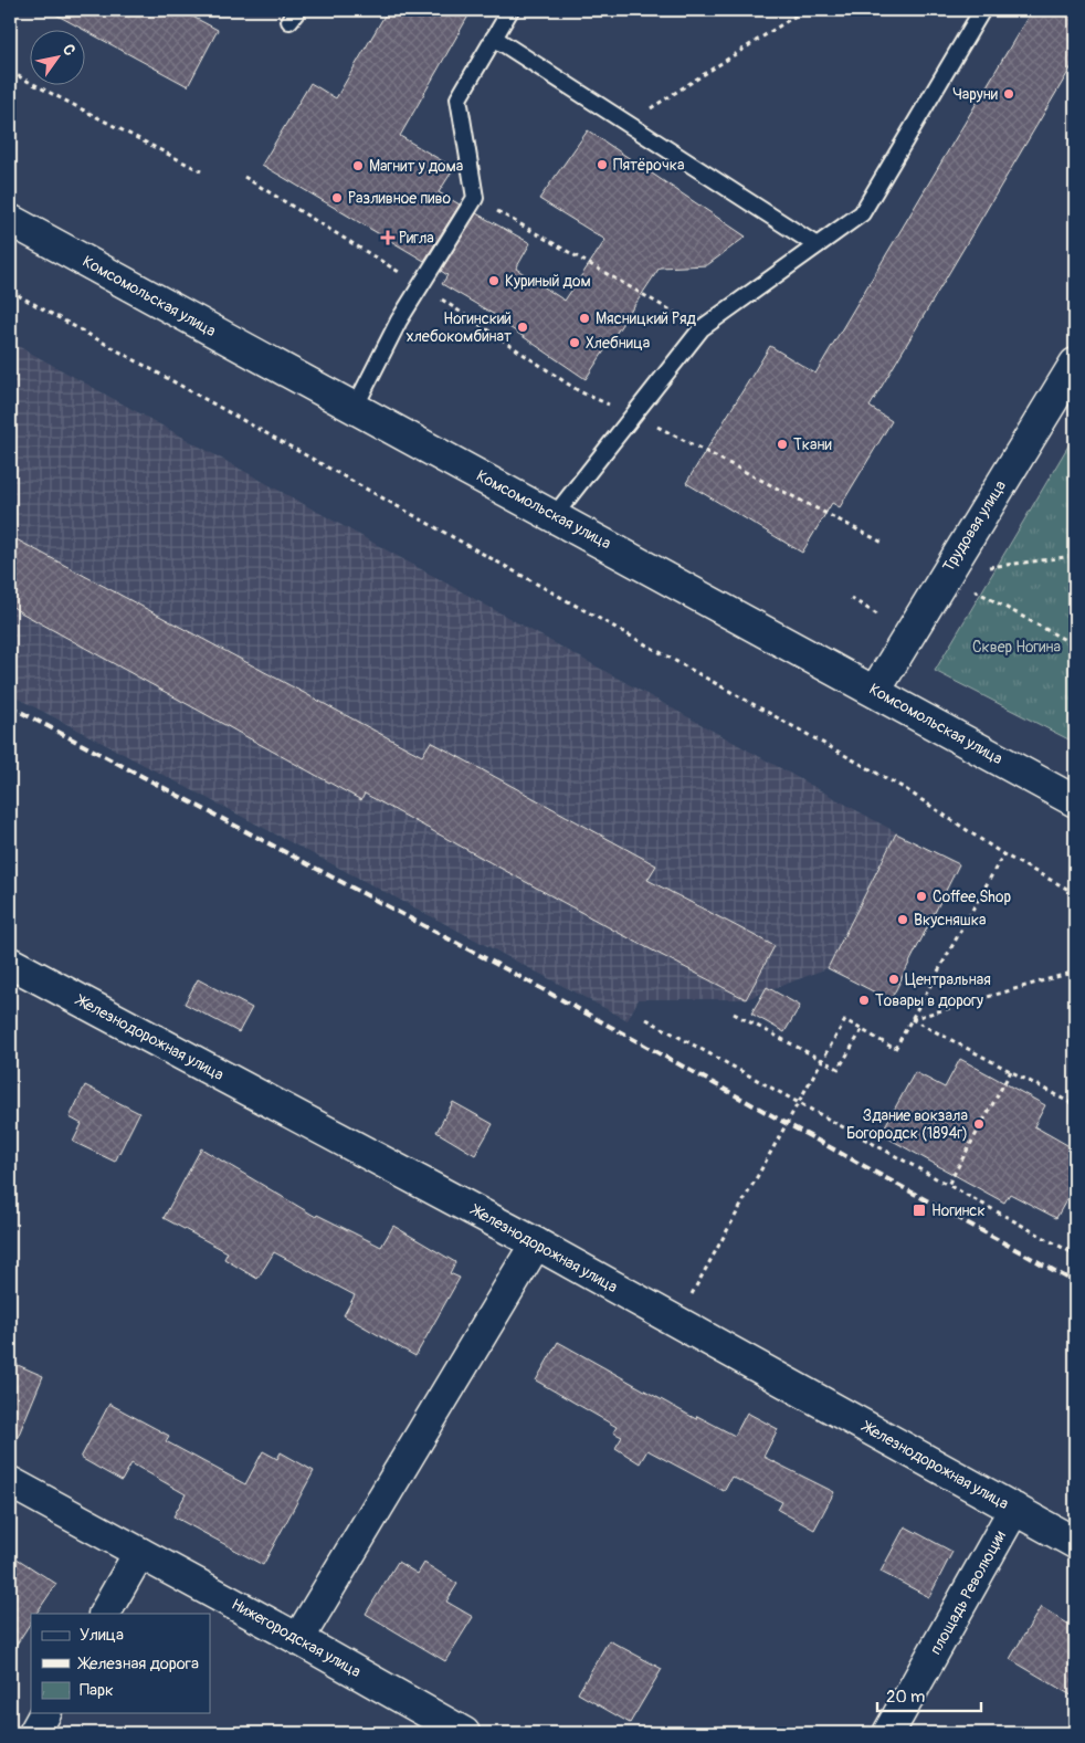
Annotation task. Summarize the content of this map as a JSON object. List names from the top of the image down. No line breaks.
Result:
{"streets":{"street":["Комсомольская улица","Трудовая улица","Железнодорожная улица","площадь Революции","Нижегородская улица"]},"crossings":[["Комсомольская улица","Трудовая улица"],["Железнодорожная улица","площадь Революции"]],"parks":["Сквер Ногина"],"places":{"other":["Чаруни","Пятёрочка","Магнит у дома","Разливное пиво","Куриный дом","Мясницкий Ряд","Ногинский хлебокомбинат","Хлебница","Ткани","Coffee Shop","Вкусняшка","Центральная","Товары в дорогу","Здание вокзала Богородск (1894г)"],"health":["Ригла"],"transit":["Ногинск"]},"legend":["Улица","Железная дорога","Парк"],"scale_bar":"20 m","north":"top right"}
